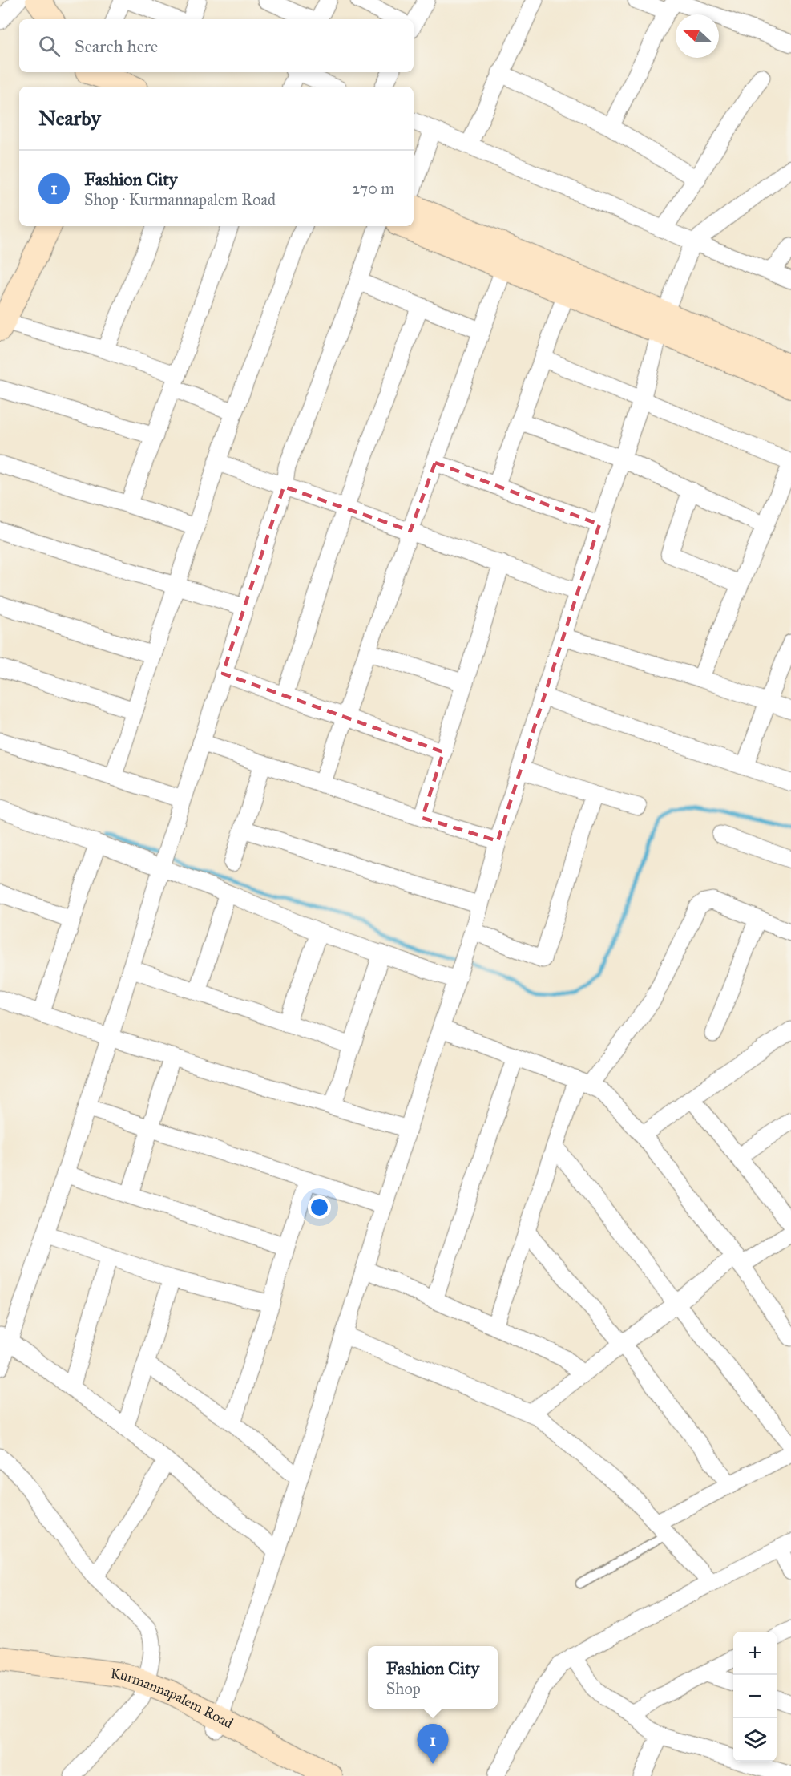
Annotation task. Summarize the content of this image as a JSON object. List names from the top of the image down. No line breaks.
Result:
{"streets":{"street":["Kurmannapalem Road"]},"north":"left","page":{"search":"Search here","heading":"Nearby","list":[{"mark":"1","name":"Fashion City","note":"Shop · Kurmannapalem Road","value":"270 m"}],"map_buttons":["+","−"],"popup":["Fashion City","Shop"],"pins":"1"}}
